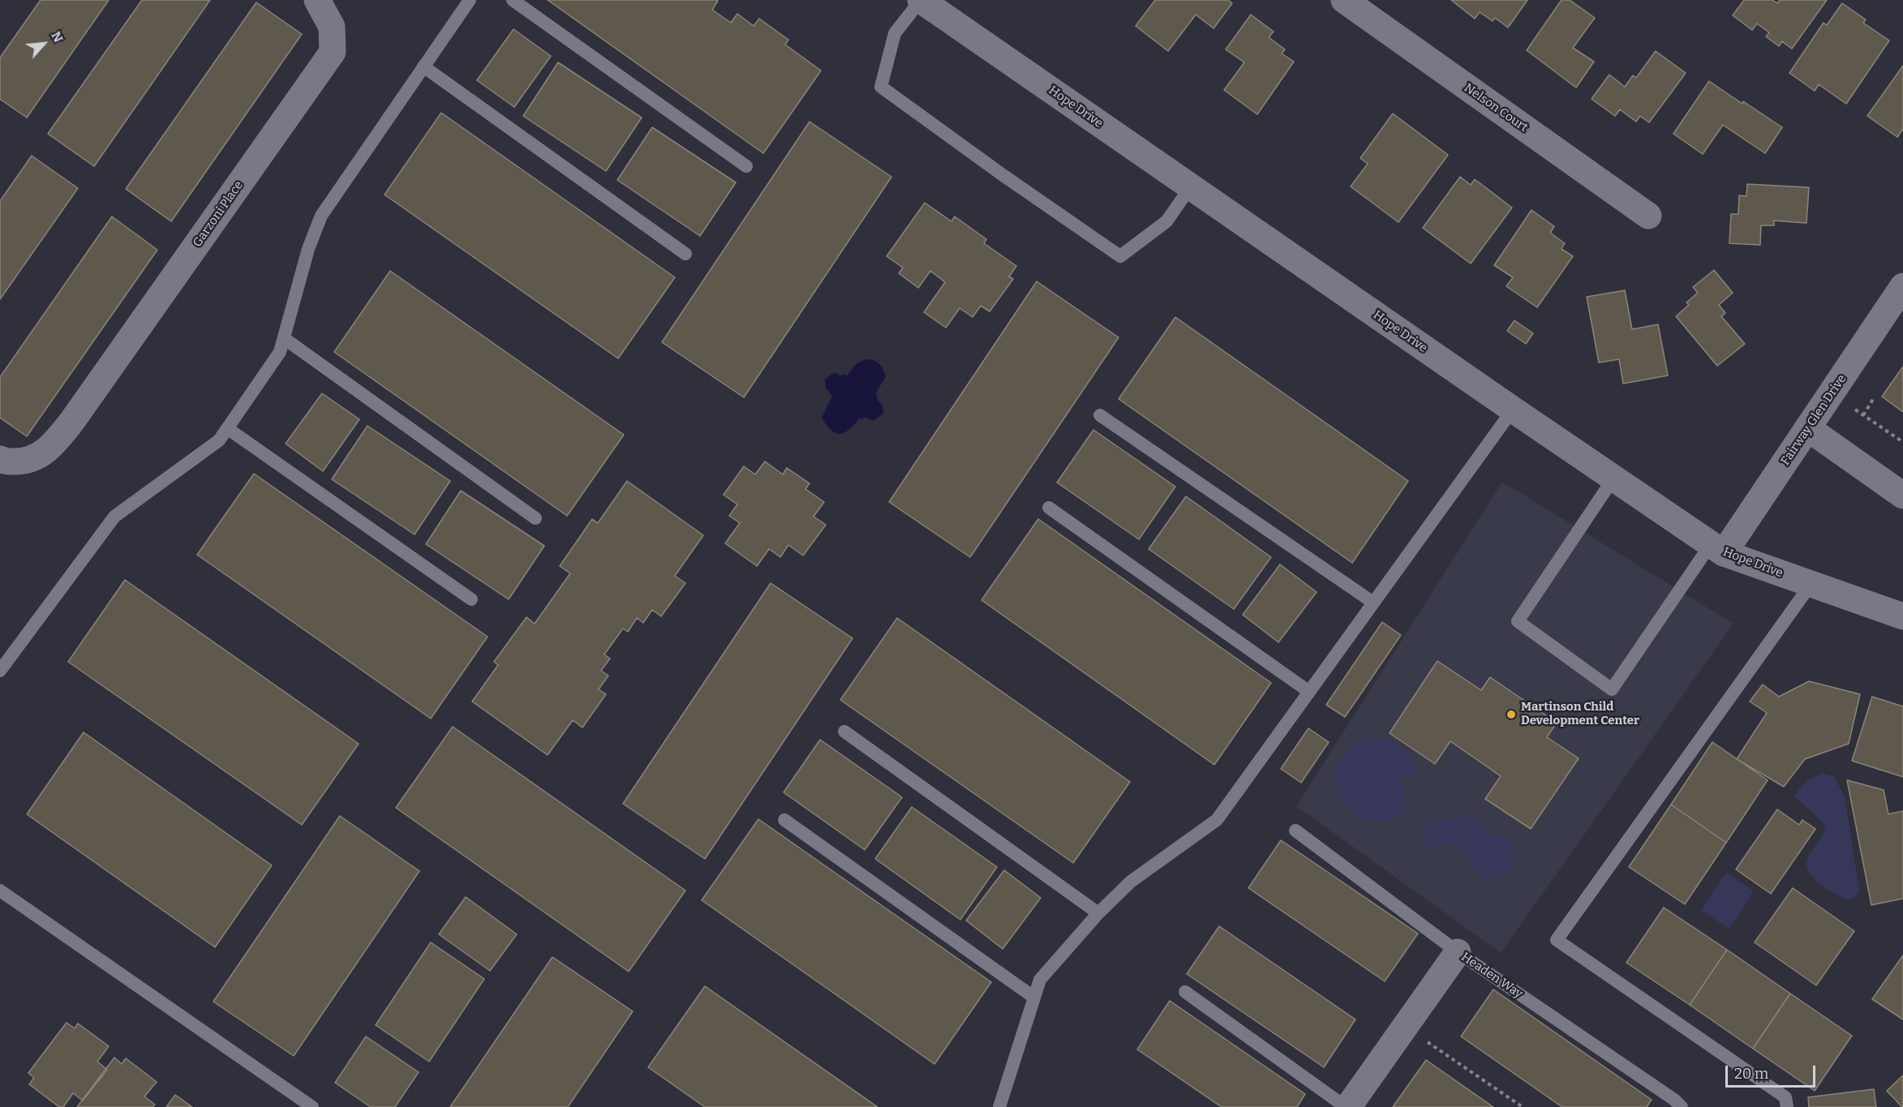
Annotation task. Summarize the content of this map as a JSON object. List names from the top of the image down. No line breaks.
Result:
{"streets":{"street":["Hope Drive","Nelson Court","Garzoni Place","Fairway Glen Drive","Headen Way"]},"crossings":[["Hope Drive","Fairway Glen Drive"]],"places":["Martinson Child Development Center"],"scale_bar":"20 m","north":"top right"}
